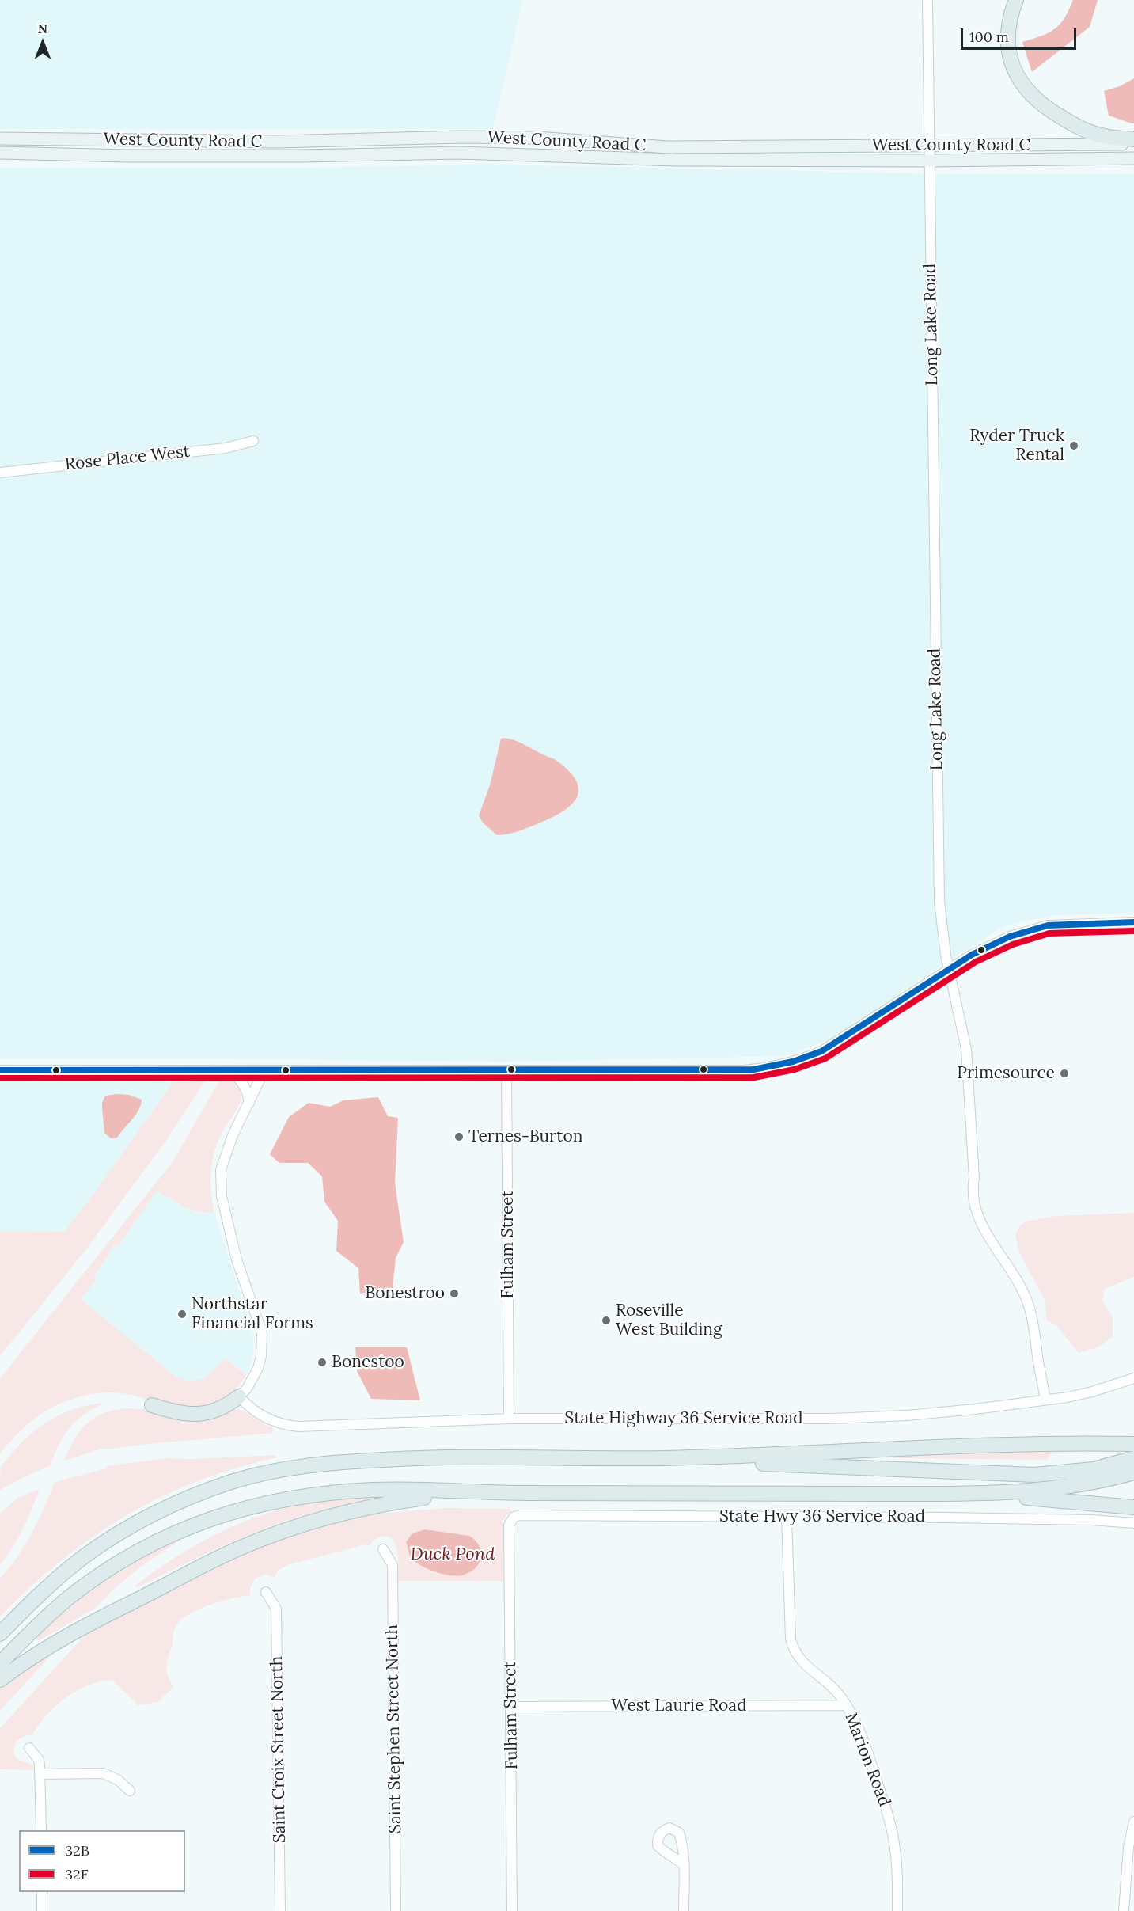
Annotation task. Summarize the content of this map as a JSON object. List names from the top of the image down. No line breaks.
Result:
{"streets":{"main road":["West County Road C"],"street":["Long Lake Road","Rose Place West","Fulham Street","State Highway 36 Service Road","State Hwy 36 Service Road","West Laurie Road","Saint Stephen Street North","Saint Croix Street North","Marion Road"]},"crossings":[["West County Road C","Long Lake Road"],["Long Lake Road","State Highway 36 Service Road"],["Fulham Street","State Highway 36 Service Road"],["Fulham Street","State Hwy 36 Service Road"],["Fulham Street","West Laurie Road"],["State Hwy 36 Service Road","Marion Road"],["West Laurie Road","Marion Road"]],"water":["Duck Pond"],"places":["Ryder Truck Rental","Primesource","Ternes-Burton","Bonestroo","Northstar Financial Forms","Roseville West Building","Bonestoo"],"lines":["transit line 32B","transit line 32F"],"legend":["32B","32F"],"scale_bar":"100 m","north":"top"}
